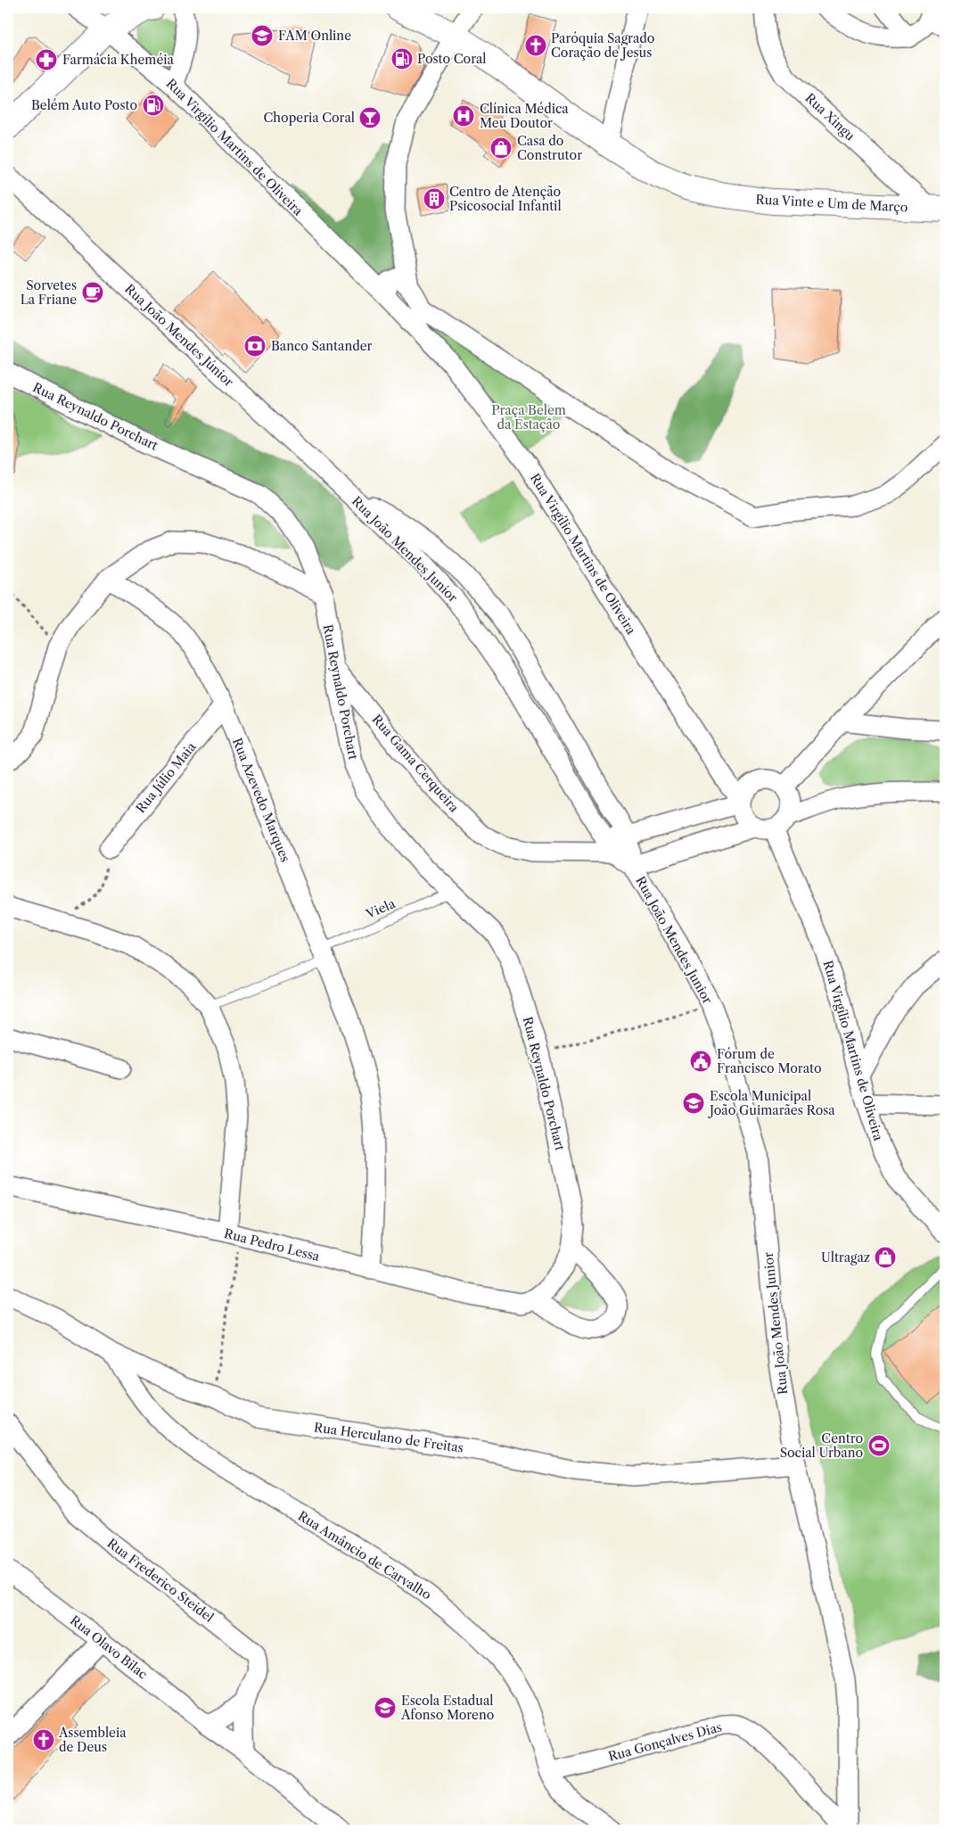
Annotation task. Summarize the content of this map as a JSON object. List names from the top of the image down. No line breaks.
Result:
{"streets":{"main road":["Rua Vinte e Um de Março"],"street":["Rua Xingu","Rua Virgílio Martins de Oliveira","Rua João Mendes Júnior","Rua Reynaldo Porchart","Rua João Mendes Junior","Rua Gama Cerqueira","Rua Júlio Maia","Rua Azevedo Marques","Rua Pedro Lessa","Rua Herculano de Freitas","Rua Amâncio de Carvalho","Rua Frederico Steidel","Rua Olavo Bilac","Rua Gonçalves Dias"],"lane":["Viela"]},"crossings":[["Rua Xingu","Rua Vinte e Um de Março"],["Rua Virgílio Martins de Oliveira","Rua Gama Cerqueira"],["Rua João Mendes Júnior","Rua João Mendes Junior"],["Rua Reynaldo Porchart","Rua Gama Cerqueira"],["Rua Reynaldo Porchart","Viela"],["Rua Reynaldo Porchart","Rua Pedro Lessa"],["Rua João Mendes Junior","Rua Gama Cerqueira"],["Rua João Mendes Junior","Rua Herculano de Freitas"],["Rua Júlio Maia","Rua Azevedo Marques"],["Rua Azevedo Marques","Viela"],["Rua Azevedo Marques","Rua Pedro Lessa"],["Rua Herculano de Freitas","Rua Amâncio de Carvalho"],["Rua Amâncio de Carvalho","Rua Gonçalves Dias"],["Rua Frederico Steidel","Rua Olavo Bilac"]],"parks":["Praça Belem da Estação"],"places":{"school or university":["FAM Online","Escola Municipal João Guimarães Rosa","Escola Estadual Afonso Moreno"],"church":["Paróquia Sagrado Coração de Jesus","Assembleia de Deus"],"fuel station":["Posto Coral","Belém Auto Posto"],"pharmacy":["Farmácia Kheméia"],"hospital":["Clínica Médica Meu Doutor"],"bar":["Choperia Coral"],"shop":["Casa do Construtor","Ultragaz"],"building":["Centro de Atenção Psicosocial Infantil"],"cafe":["Sorvetes La Friane"],"bank":["Banco Santander"],"public building":["Fórum de Francisco Morato"],"sports":["Centro Social Urbano"]}}
